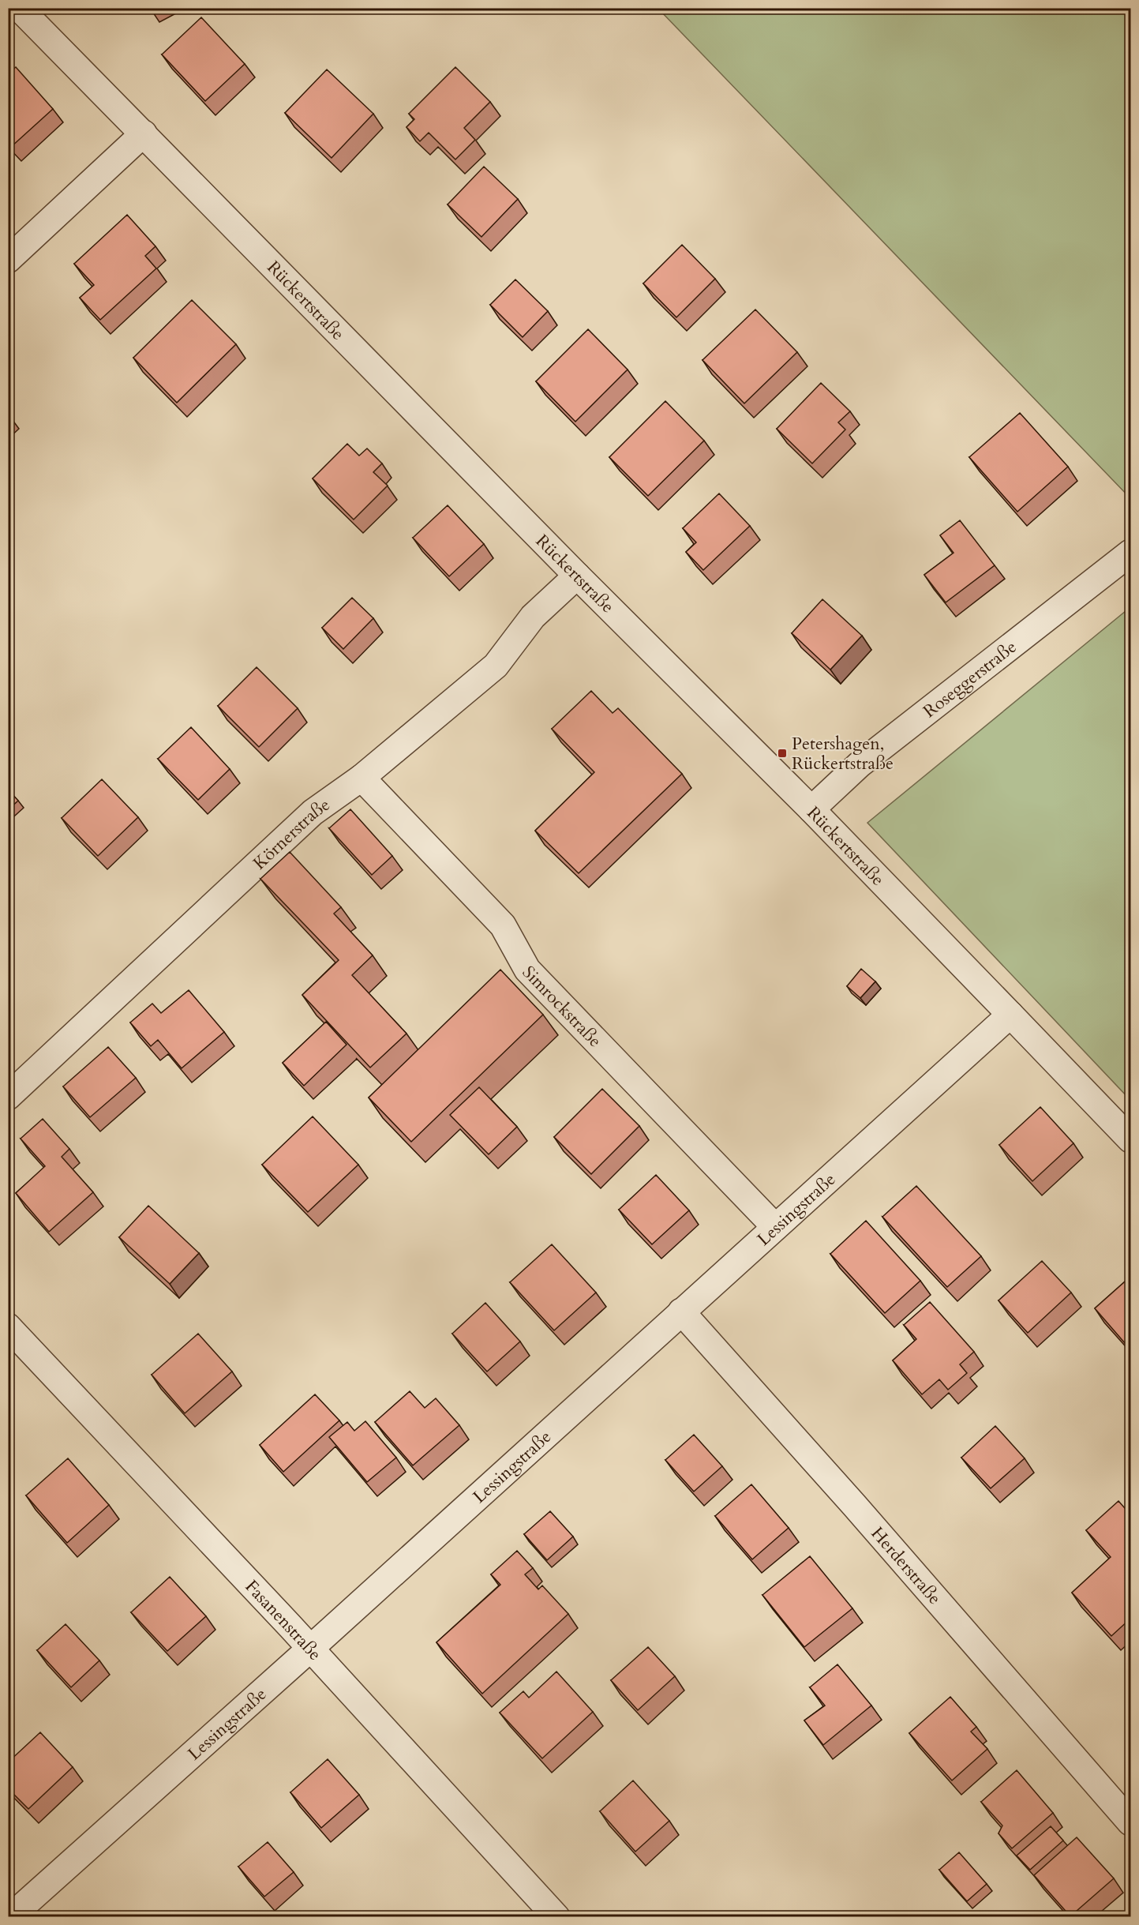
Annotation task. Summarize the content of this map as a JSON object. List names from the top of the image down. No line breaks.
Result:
{"streets":{"street":["Rückertstraße","Roseggerstraße","Körnerstraße","Simrockstraße","Lessingstraße","Herderstraße","Fasanenstraße"]},"crossings":[["Rückertstraße","Roseggerstraße"],["Rückertstraße","Körnerstraße"],["Rückertstraße","Lessingstraße"],["Körnerstraße","Simrockstraße"],["Simrockstraße","Lessingstraße"],["Lessingstraße","Herderstraße"],["Lessingstraße","Fasanenstraße"]],"places":{"transit":["Petershagen, Rückertstraße"]}}
